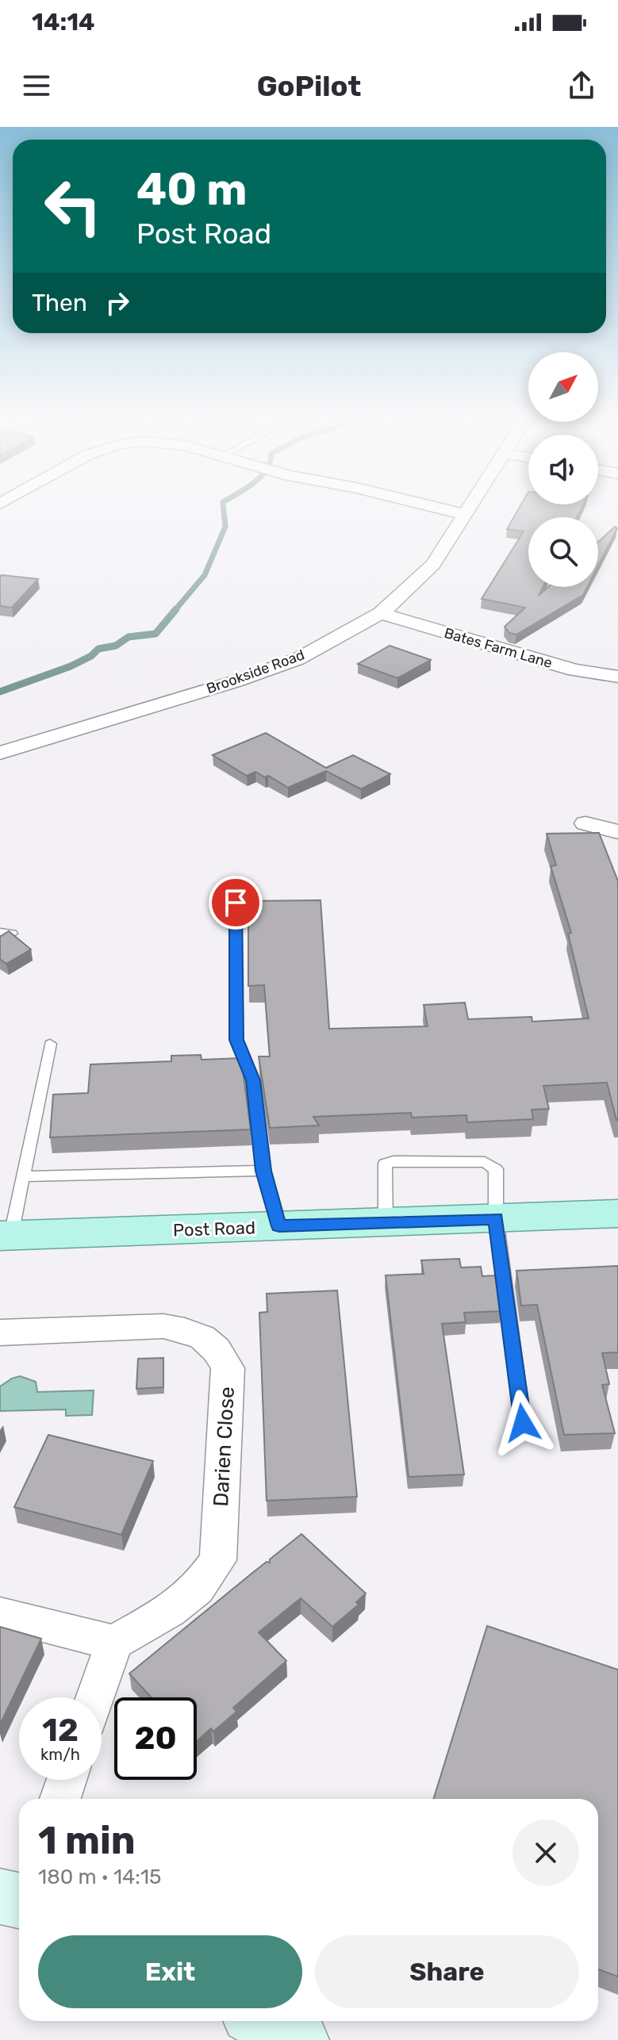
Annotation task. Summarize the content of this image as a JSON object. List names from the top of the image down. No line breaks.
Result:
{"streets":{"main road":["Post Road"],"street":["Bates Farm Lane","Brookside Road","Darien Close"]},"crossings":[["Bates Farm Lane","Brookside Road"]],"north":"top right","page":{"status":"14:14","header":"GoPilot","turn":["40 m","Post Road"],"then":"Then","speed":"12 km/h","limit":"20","heading":["1 min","180 m · 14:15"],"buttons":["Exit","Share"]}}
